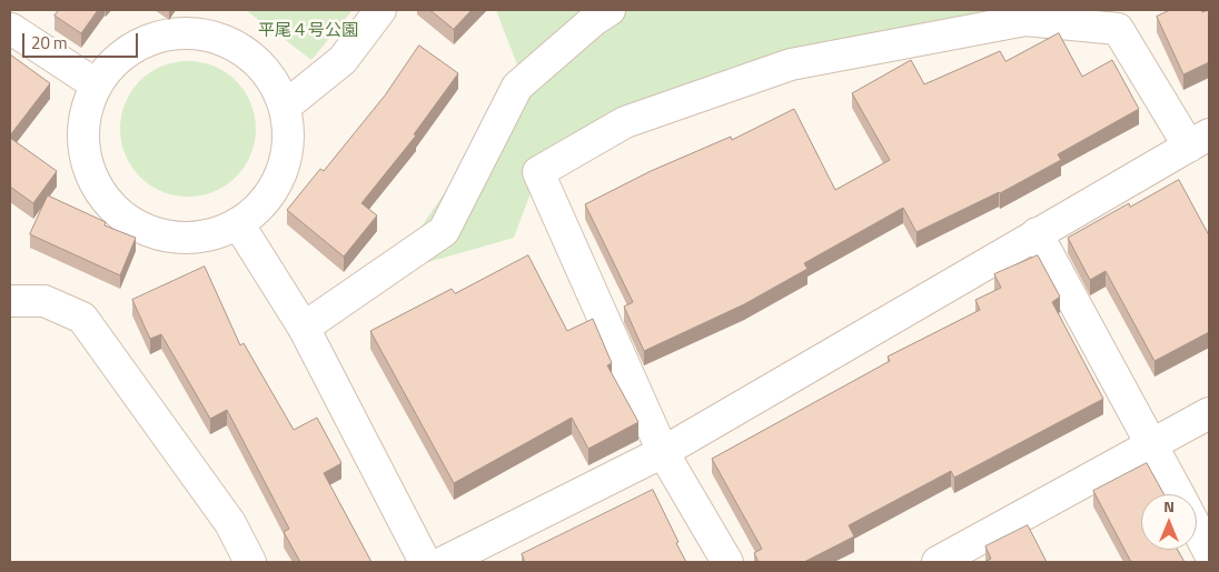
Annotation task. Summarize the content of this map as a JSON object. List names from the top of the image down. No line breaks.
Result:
{"parks":["平尾４号公園"],"scale_bar":"20 m","north":"top"}
